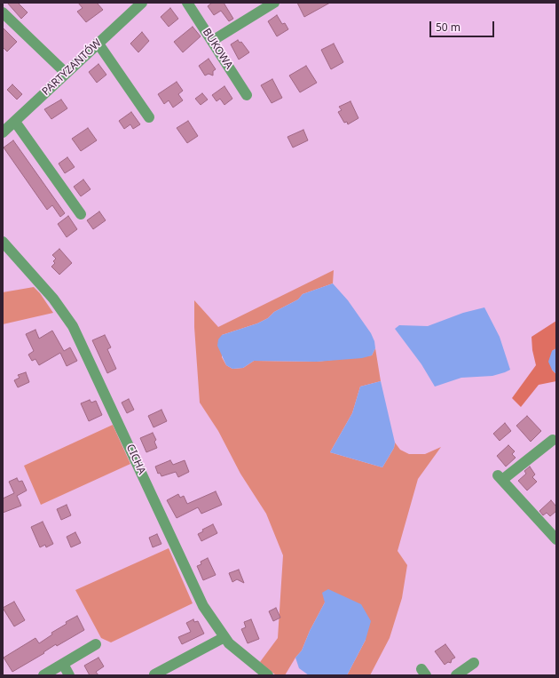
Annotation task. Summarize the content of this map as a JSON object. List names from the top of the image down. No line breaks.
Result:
{"streets":{"street":["BUKOWA","PARTYZANTÓW","CICHA"]},"scale_bar":"50 m"}
